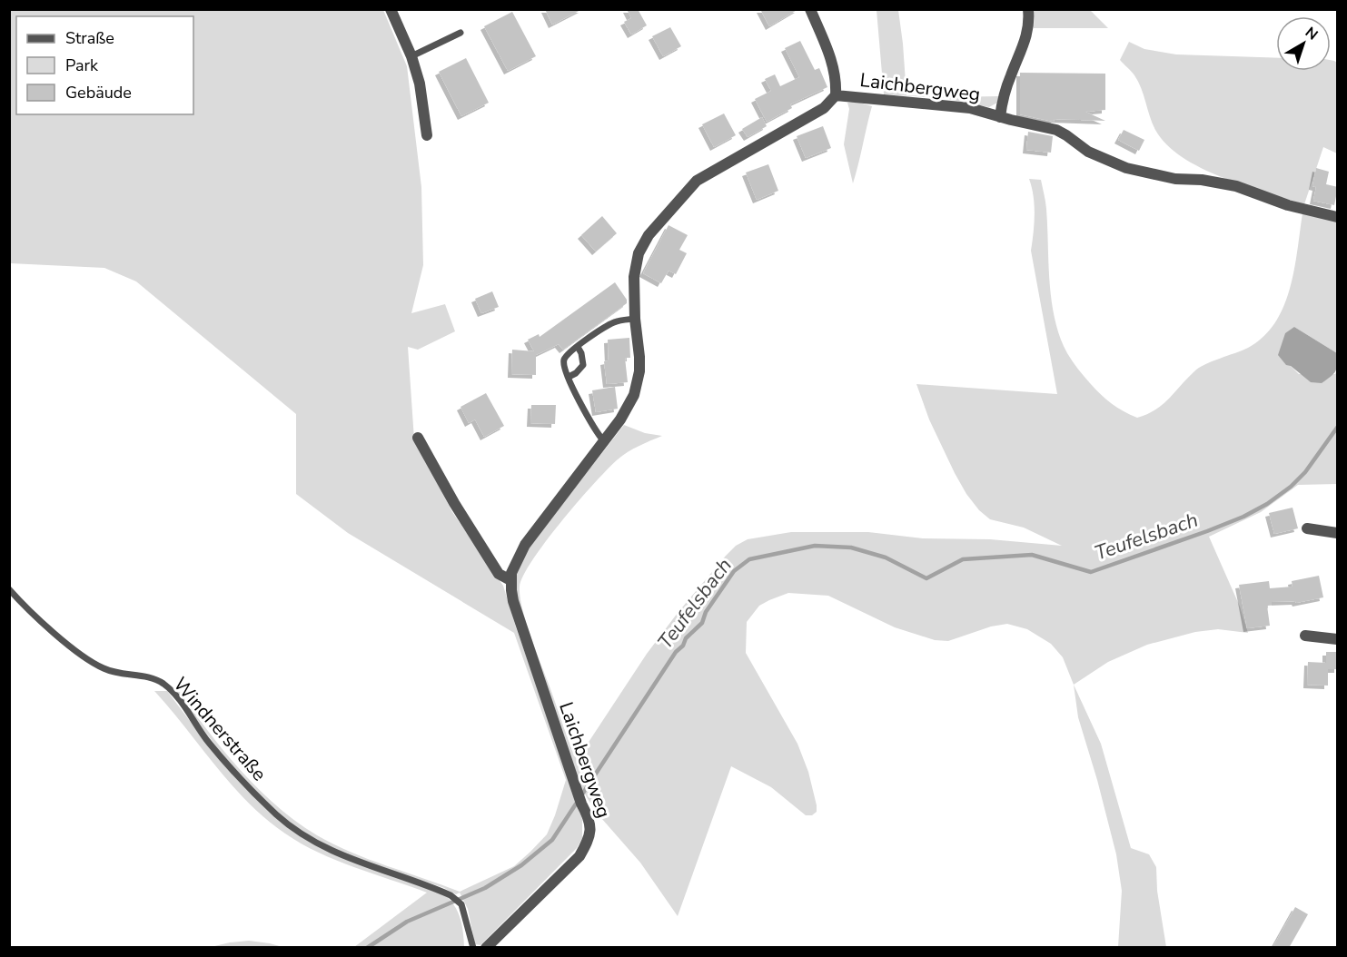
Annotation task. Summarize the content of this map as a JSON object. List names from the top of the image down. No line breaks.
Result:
{"streets":{"street":["Laichbergweg"],"lane":["Windnerstraße"]},"water":["Teufelsbach"],"legend":["Straße","Park","Gebäude"],"north":"top right"}
